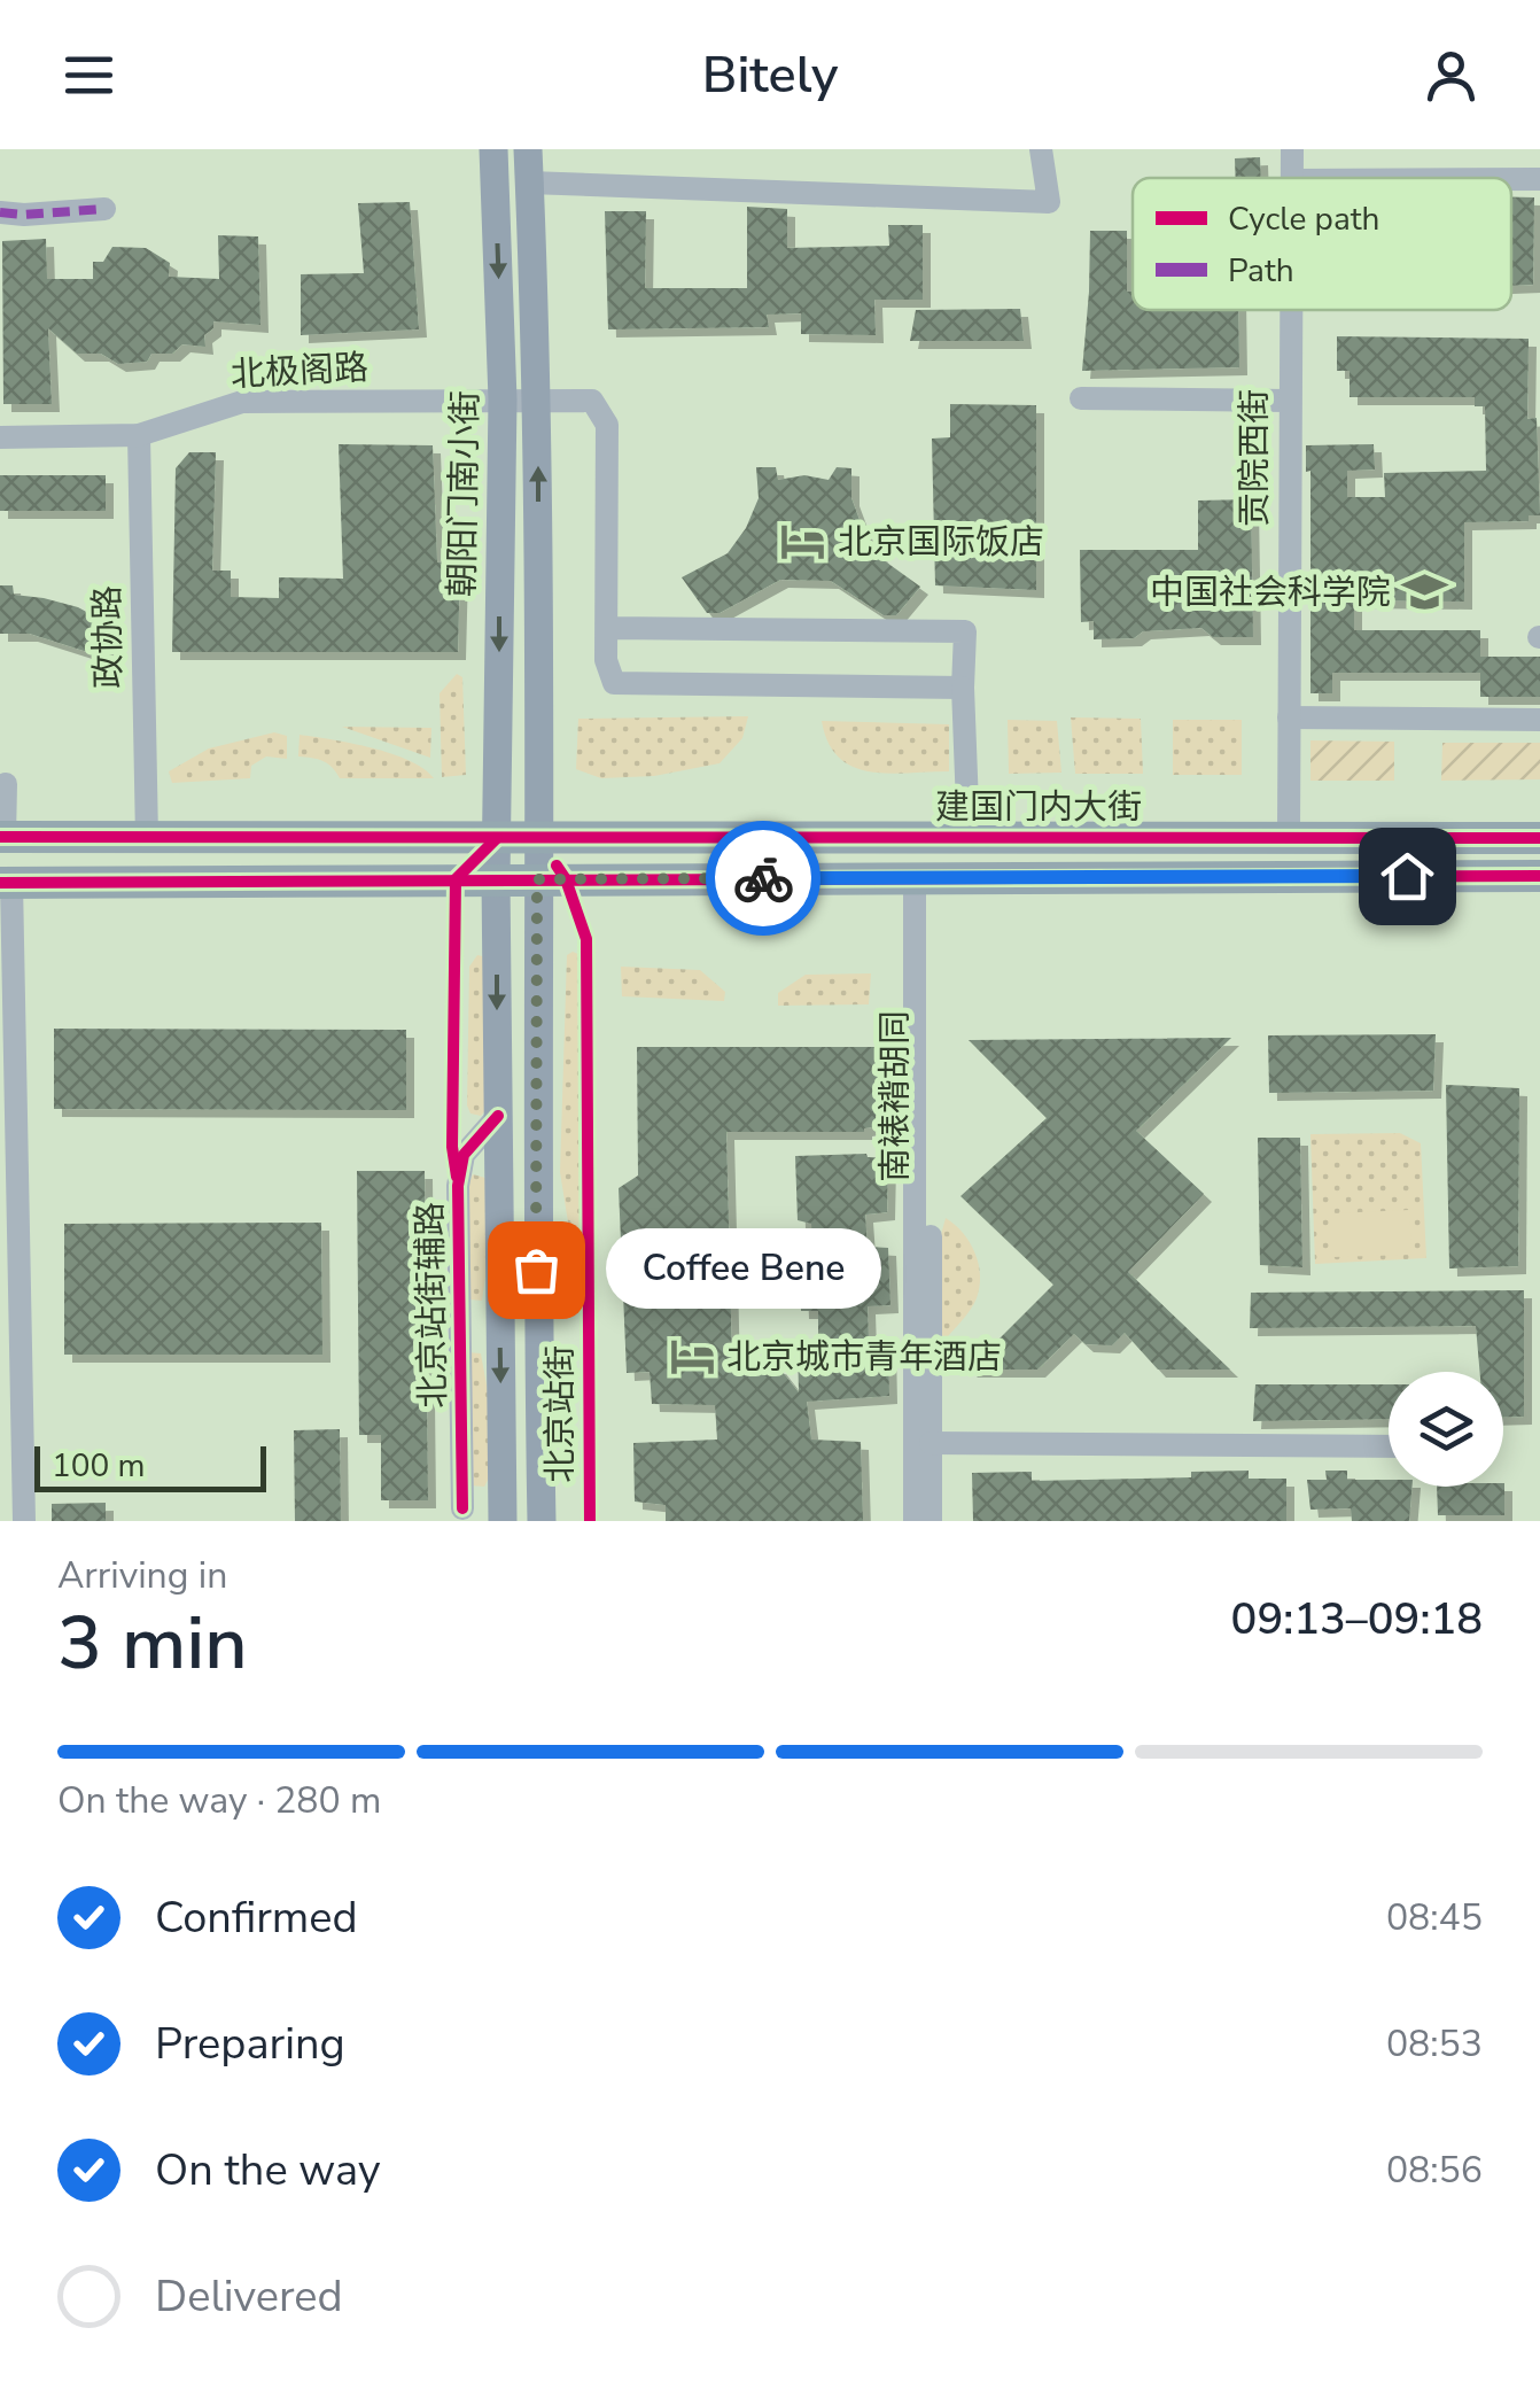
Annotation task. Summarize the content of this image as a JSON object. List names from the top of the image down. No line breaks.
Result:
{"streets":{"highway":["建国门内大街"],"main road":["朝阳门南小街","北京站街"],"street":["北极阁路","贡院西街","政协路","南裱褙胡同","北京站街辅路"]},"crossings":[["北极阁路","朝阳门南小街"],["北极阁路","政协路"],["贡院西街","建国门内大街"],["朝阳门南小街","建国门内大街"],["朝阳门南小街","北京站街"],["建国门内大街","南裱褙胡同"],["建国门内大街","北京站街"],["北京站街辅路","北京站街"]],"places":{"hotel":["北京国际饭店","北京城市青年酒店"],"school or university":["中国社会科学院"],"other":["Coffee Bene"]},"legend":["Cycle path","Path"],"scale_bar":"100 m","page":{"header":"Bitely","bubble":"Coffee Bene","scale":"100 m","heading":["3 min","Arriving in","09:13–09:18"],"bar":"On the way · 280 m","list":[["Confirmed","08:45"],["Preparing","08:53"],["On the way","08:56"],"Delivered"]}}
